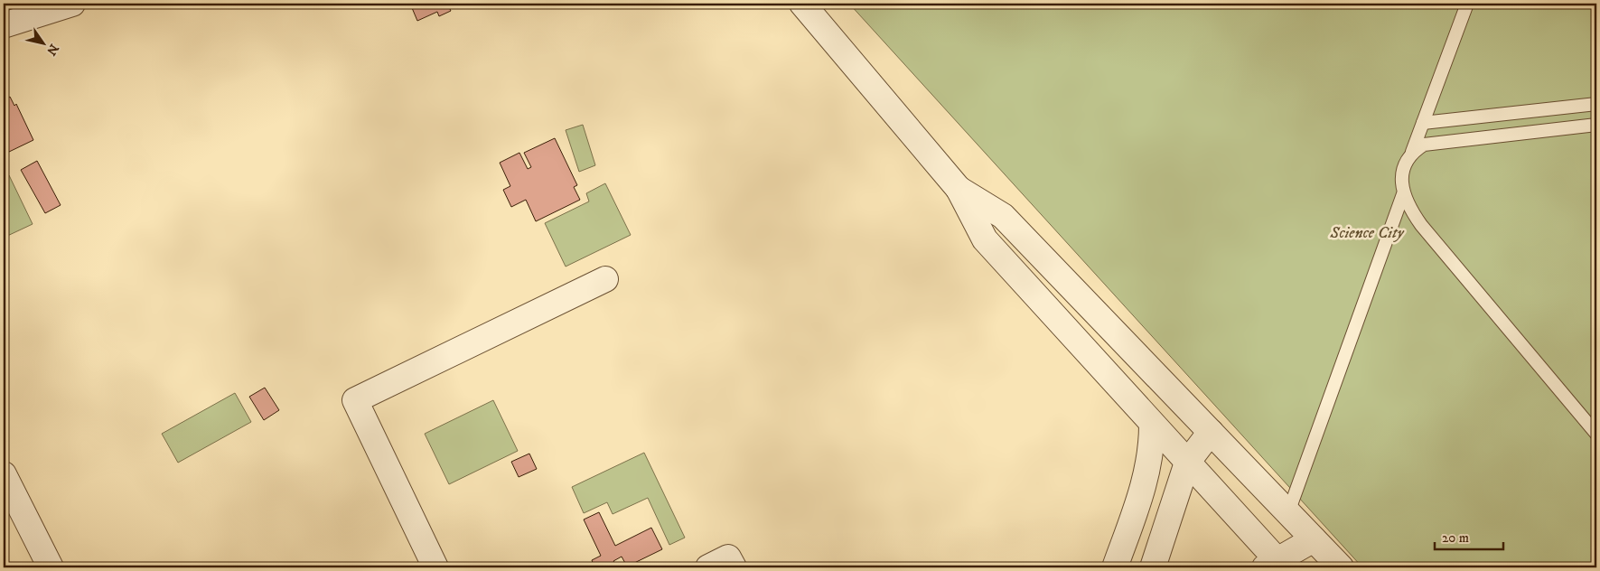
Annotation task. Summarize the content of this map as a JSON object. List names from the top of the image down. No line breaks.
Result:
{"parks":["Science City"],"scale_bar":"20 m","north":"bottom right"}
